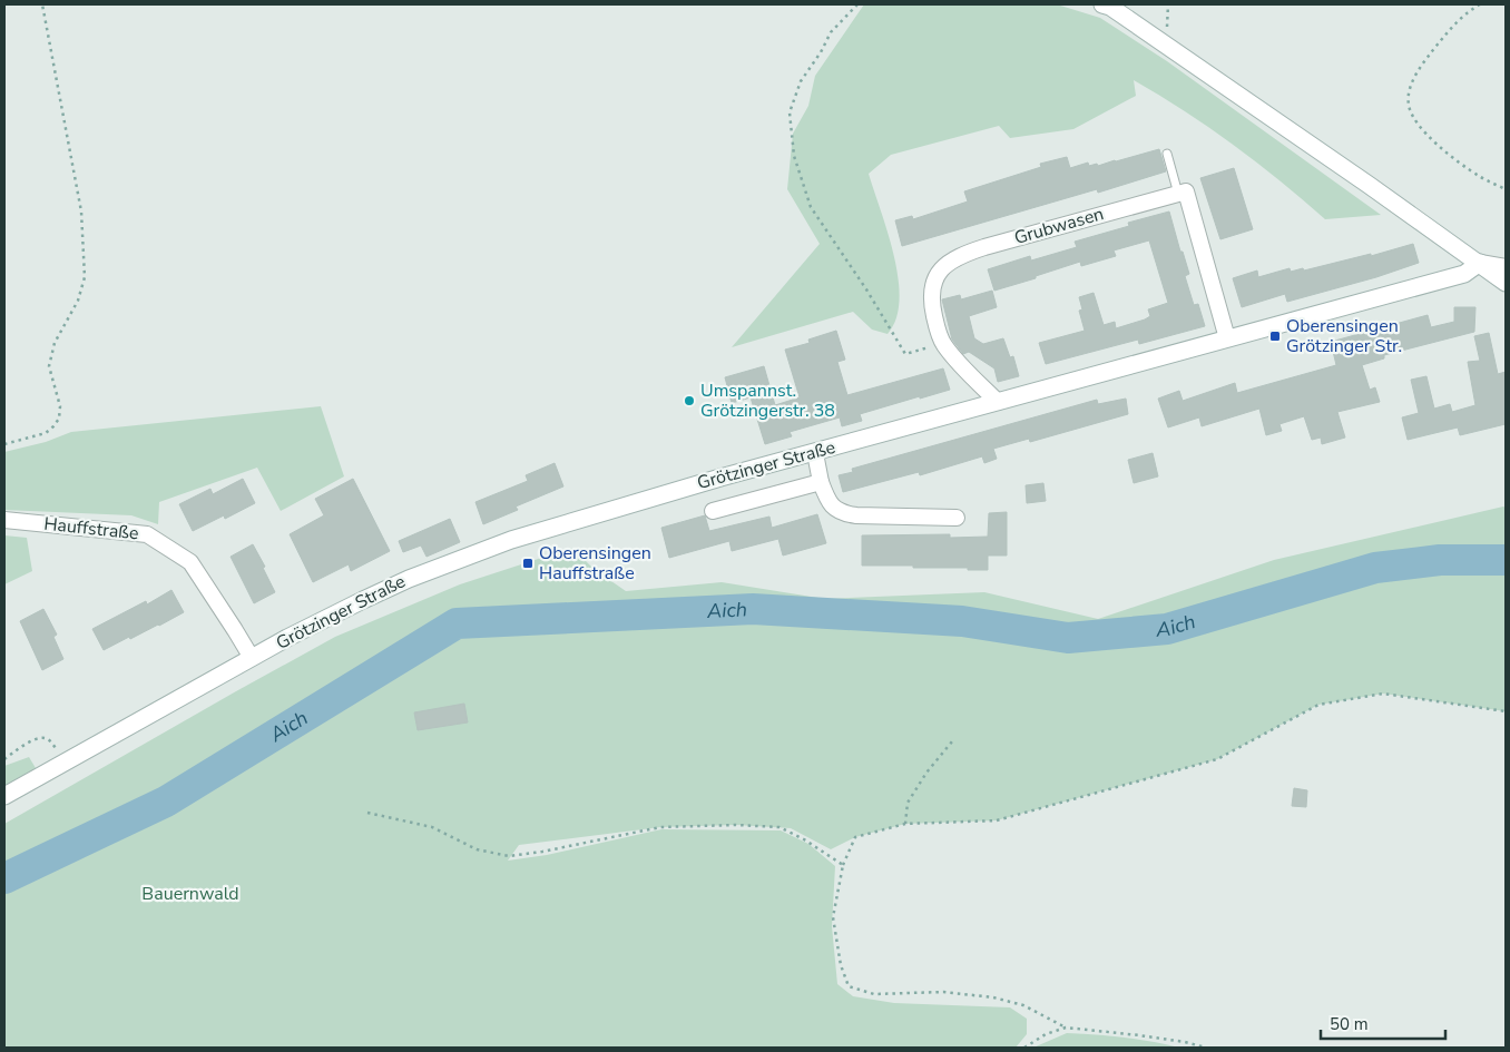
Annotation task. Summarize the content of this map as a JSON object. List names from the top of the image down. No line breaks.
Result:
{"streets":{"main road":["Grötzinger Straße"],"street":["Grubwasen","Hauffstraße"]},"crossings":[["Grubwasen","Grötzinger Straße"],["Grötzinger Straße","Hauffstraße"]],"water":["Aich"],"parks":["Bauernwald"],"places":{"transit":["Oberensingen Grötzinger Str.","Oberensingen Hauffstraße"],"other":["Umspannst. Grötzingerstr. 38"]},"scale_bar":"50 m"}
